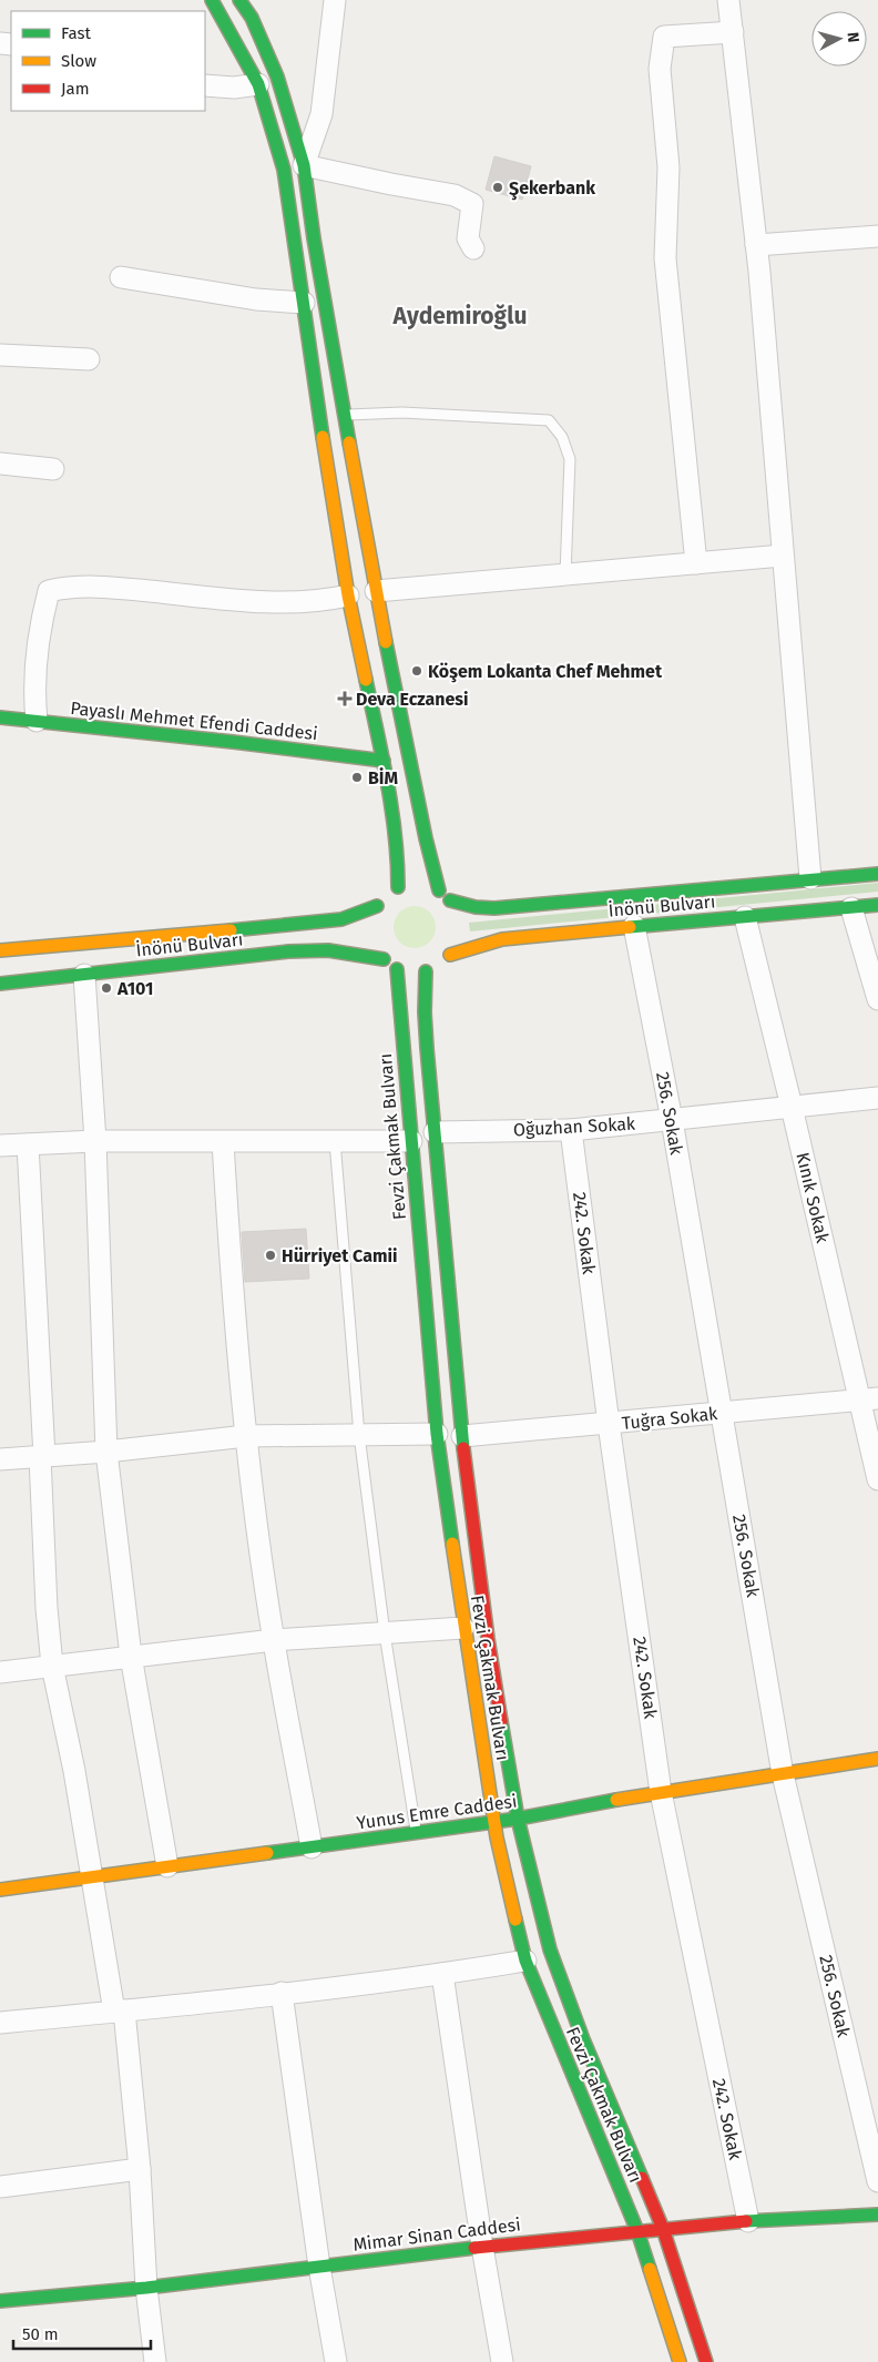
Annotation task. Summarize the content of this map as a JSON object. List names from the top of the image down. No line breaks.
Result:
{"streets":{"street":["Payaslı Mehmet Efendi Caddesi","İnönü Bulvarı","256. Sokak","Oğuzhan Sokak","Fevzi Çakmak Bulvarı","Kınık Sokak","242. Sokak","Tuğra Sokak","Yunus Emre Caddesi","Mimar Sinan Caddesi"]},"crossings":[["İnönü Bulvarı","256. Sokak"],["İnönü Bulvarı","Kınık Sokak"],["256. Sokak","Oğuzhan Sokak"],["256. Sokak","Tuğra Sokak"],["256. Sokak","Yunus Emre Caddesi"],["Oğuzhan Sokak","Fevzi Çakmak Bulvarı"],["Oğuzhan Sokak","Kınık Sokak"],["Oğuzhan Sokak","242. Sokak"],["Fevzi Çakmak Bulvarı","Tuğra Sokak"],["Fevzi Çakmak Bulvarı","Yunus Emre Caddesi"],["Fevzi Çakmak Bulvarı","Mimar Sinan Caddesi"],["Kınık Sokak","Tuğra Sokak"],["242. Sokak","Tuğra Sokak"],["242. Sokak","Yunus Emre Caddesi"],["242. Sokak","Mimar Sinan Caddesi"]],"districts":["Aydemiroğlu"],"places":{"other":["Şekerbank","Köşem Lokanta Chef Mehmet","BİM","A101","Hürriyet Camii"],"health":["Deva Eczanesi"]},"legend":["Fast","Slow","Jam"],"scale_bar":"50 m","north":"right"}
